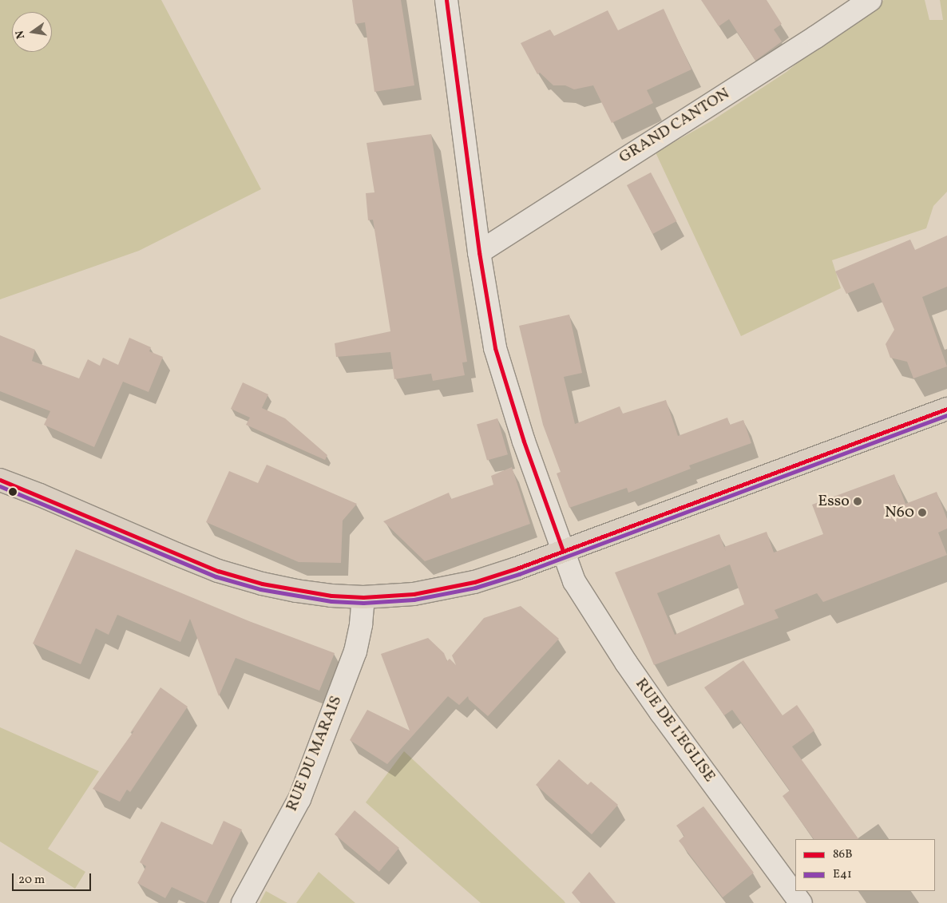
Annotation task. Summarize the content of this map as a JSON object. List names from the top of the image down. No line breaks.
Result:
{"streets":{"street":["GRAND CANTON","RUE DE L'EGLISE","RUE DU MARAIS"]},"crossings":[["GRAND CANTON","RUE DE L'EGLISE"]],"places":["Esso","N60"],"lines":["transit line 86B","transit line E41"],"legend":["86B","E41"],"scale_bar":"20 m","north":"left"}
